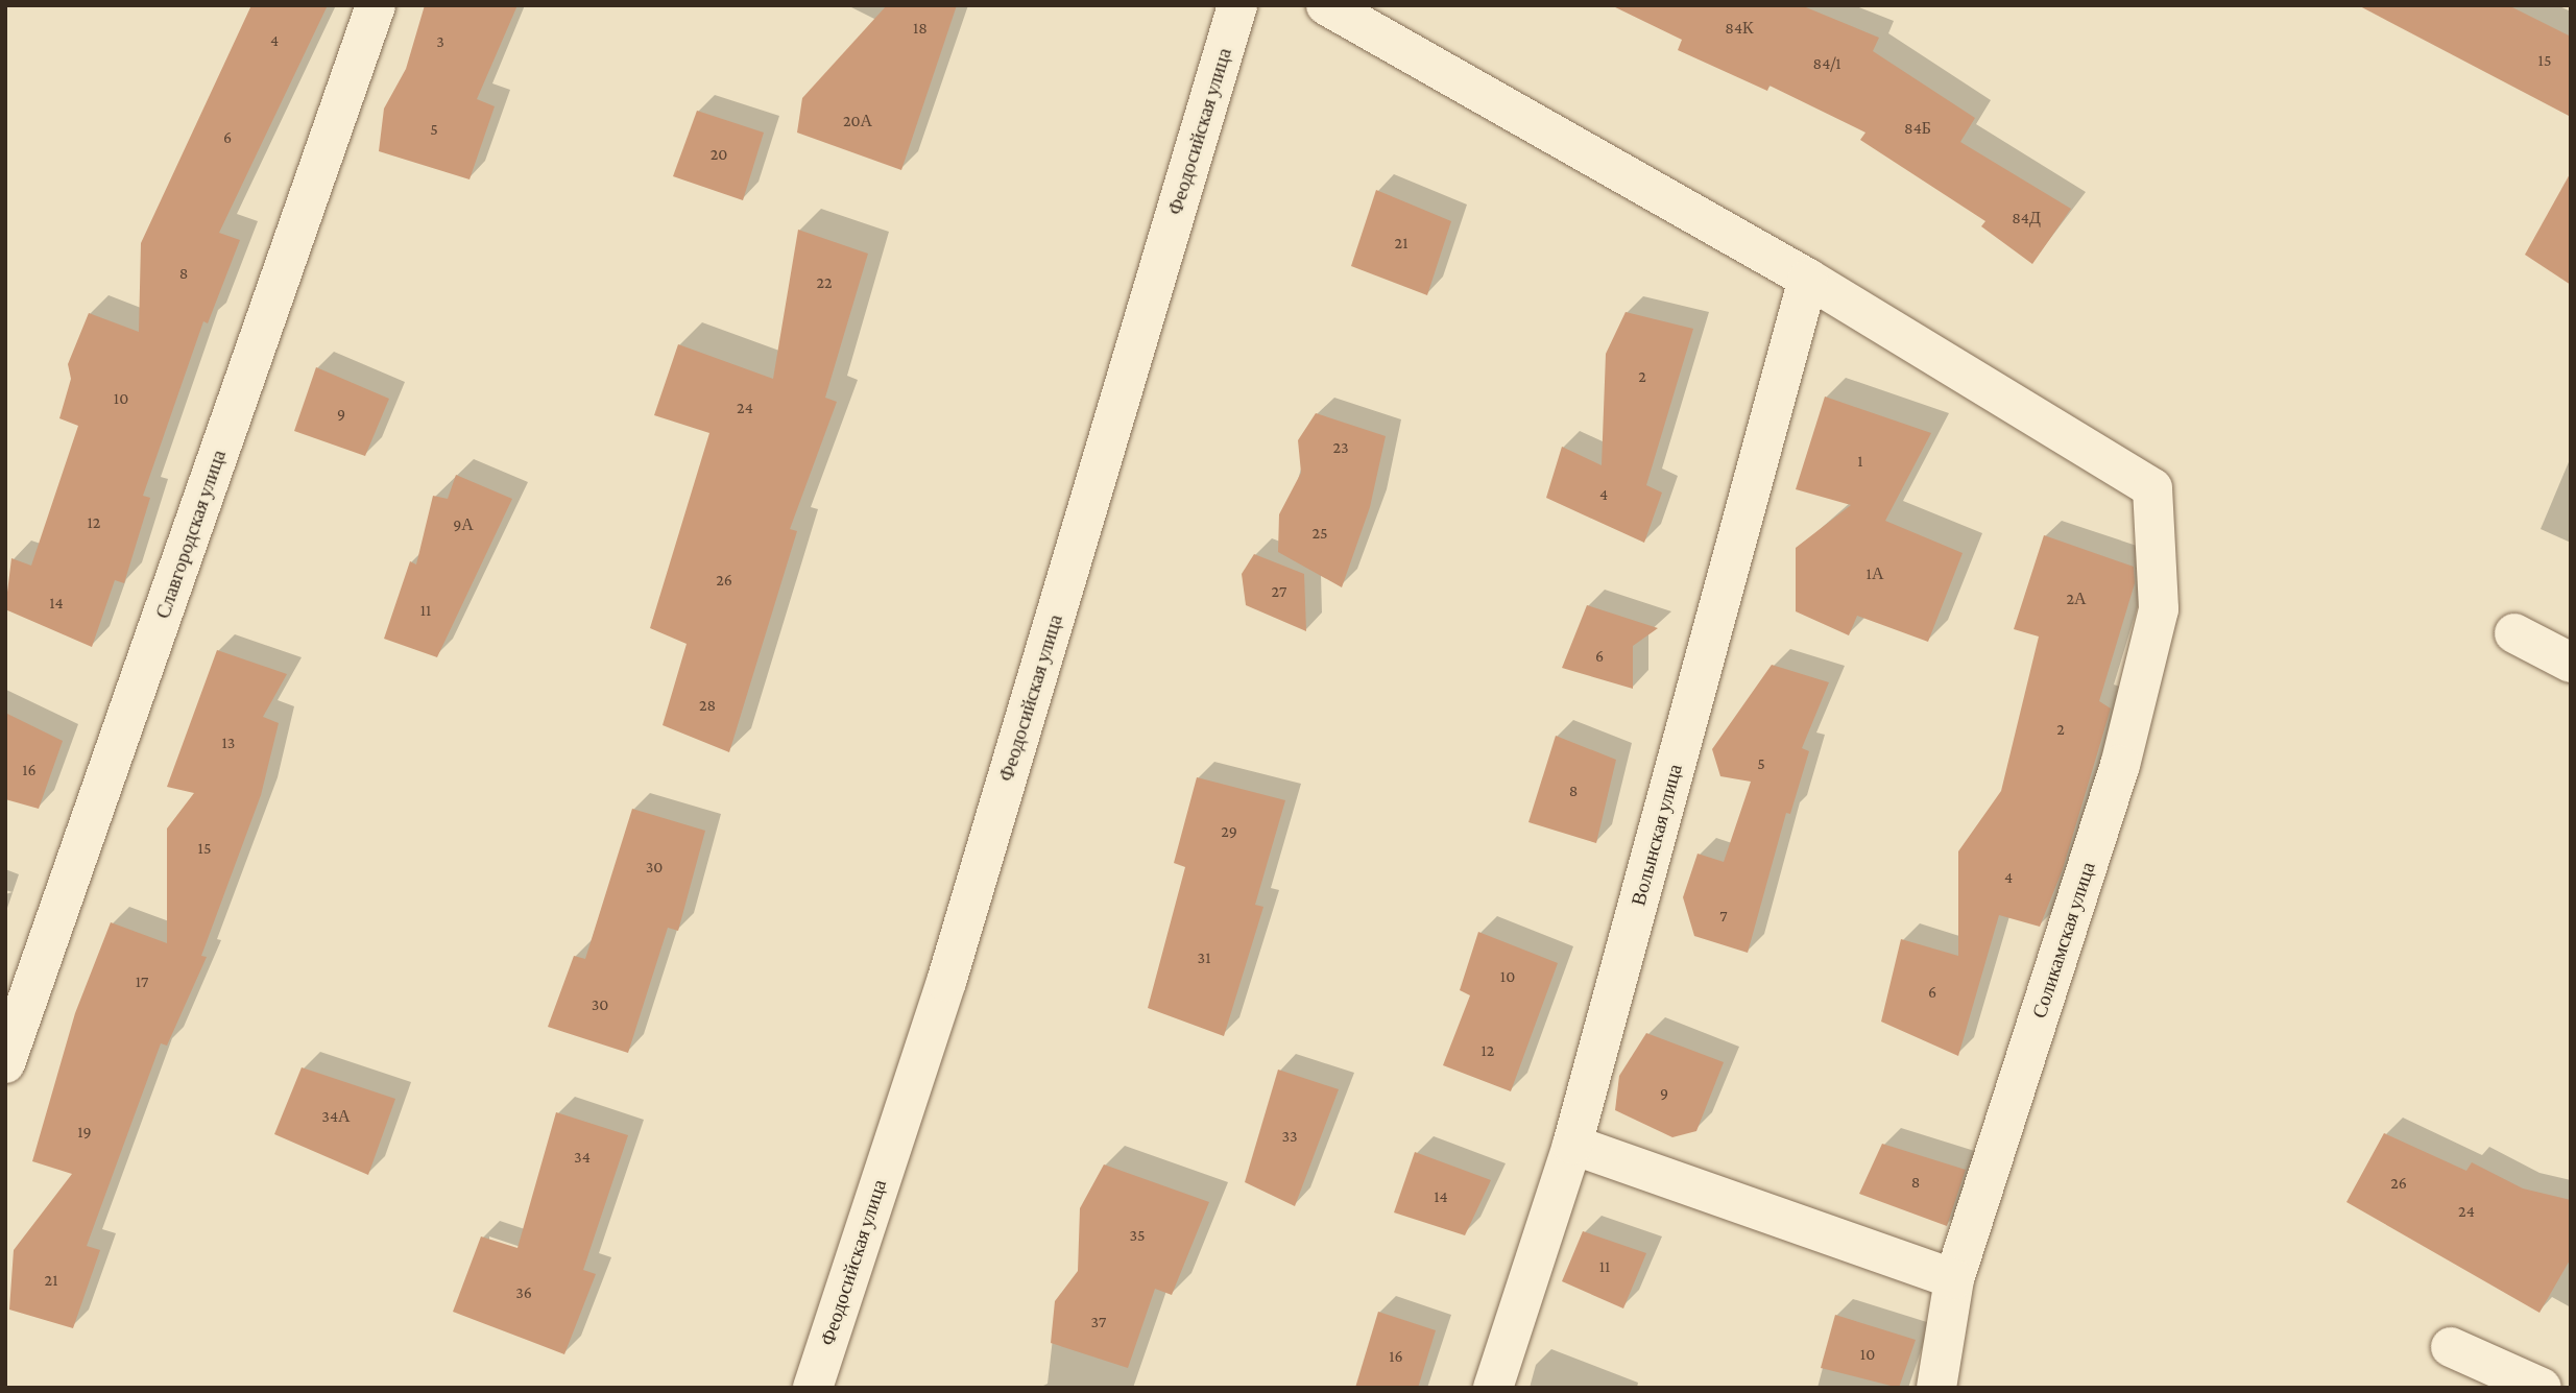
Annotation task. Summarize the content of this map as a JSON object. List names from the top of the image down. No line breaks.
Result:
{"streets":{"street":["Феодосийская улица","Славгородская улица","Волынская улица","Соликамская улица"]},"crossings":[["Волынская улица","Соликамская улица"]],"house_numbers":["18","84К","4","3","15","84/1","20А","84Б","5","6","20","84Д","21","8","22","2","10","24","9","23","1","4","12","9А","25","1А","26","27","2А","14","11","6","28","2","13","5","16","8","29","15","30","4","7","31","10","17","6","30","12","9","34А","19","33","34","8","26","14","24","35","11","21","36","37","10","16"]}
